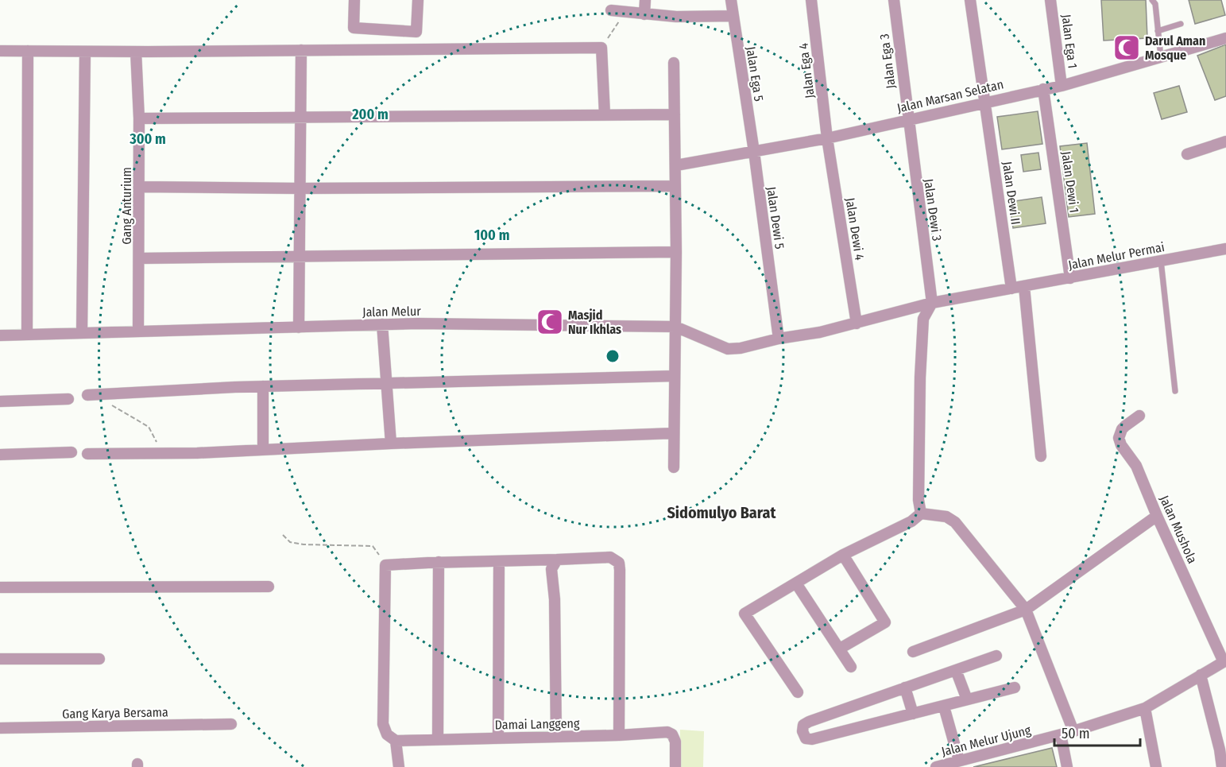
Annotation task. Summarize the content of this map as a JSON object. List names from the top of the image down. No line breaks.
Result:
{"streets":{"street":["Jalan Ega 1","Jalan Ega 3","Jalan Ega 4","Jalan Ega 5","Jalan Marsan Selatan","Jalan Dewi 1","Jalan Dewi II","Gang Anturium","Jalan Dewi 3","Jalan Dewi 5","Jalan Dewi 4","Jalan Melur Permai","Jalan Melur","Jalan Mushola","Gang Karya Bersama","Damai Langgeng","Jalan Melur Ujung"]},"crossings":[["Jalan Ega 1","Jalan Marsan Selatan"],["Jalan Ega 3","Jalan Marsan Selatan"],["Jalan Ega 3","Jalan Dewi 3"],["Jalan Ega 4","Jalan Marsan Selatan"],["Jalan Ega 4","Jalan Dewi 4"],["Jalan Ega 5","Jalan Marsan Selatan"],["Jalan Ega 5","Jalan Dewi 5"],["Jalan Marsan Selatan","Jalan Dewi 1"],["Jalan Marsan Selatan","Jalan Dewi II"],["Jalan Marsan Selatan","Jalan Dewi 3"],["Jalan Marsan Selatan","Jalan Dewi 5"],["Jalan Marsan Selatan","Jalan Dewi 4"],["Jalan Dewi 1","Jalan Melur Permai"],["Jalan Dewi II","Jalan Melur Permai"],["Gang Anturium","Jalan Melur"],["Jalan Dewi 3","Jalan Melur Permai"],["Jalan Dewi 3","Jalan Melur"],["Jalan Dewi 5","Jalan Melur"],["Jalan Dewi 4","Jalan Melur"],["Jalan Melur Permai","Jalan Melur"],["Jalan Mushola","Jalan Melur Ujung"]],"districts":["Sidomulyo Barat"],"places":{"mosque":["Darul Aman Mosque","Masjid Nur Ikhlas"]},"scale_bar":"50 m","rings":["200 m","300 m","100 m"]}
